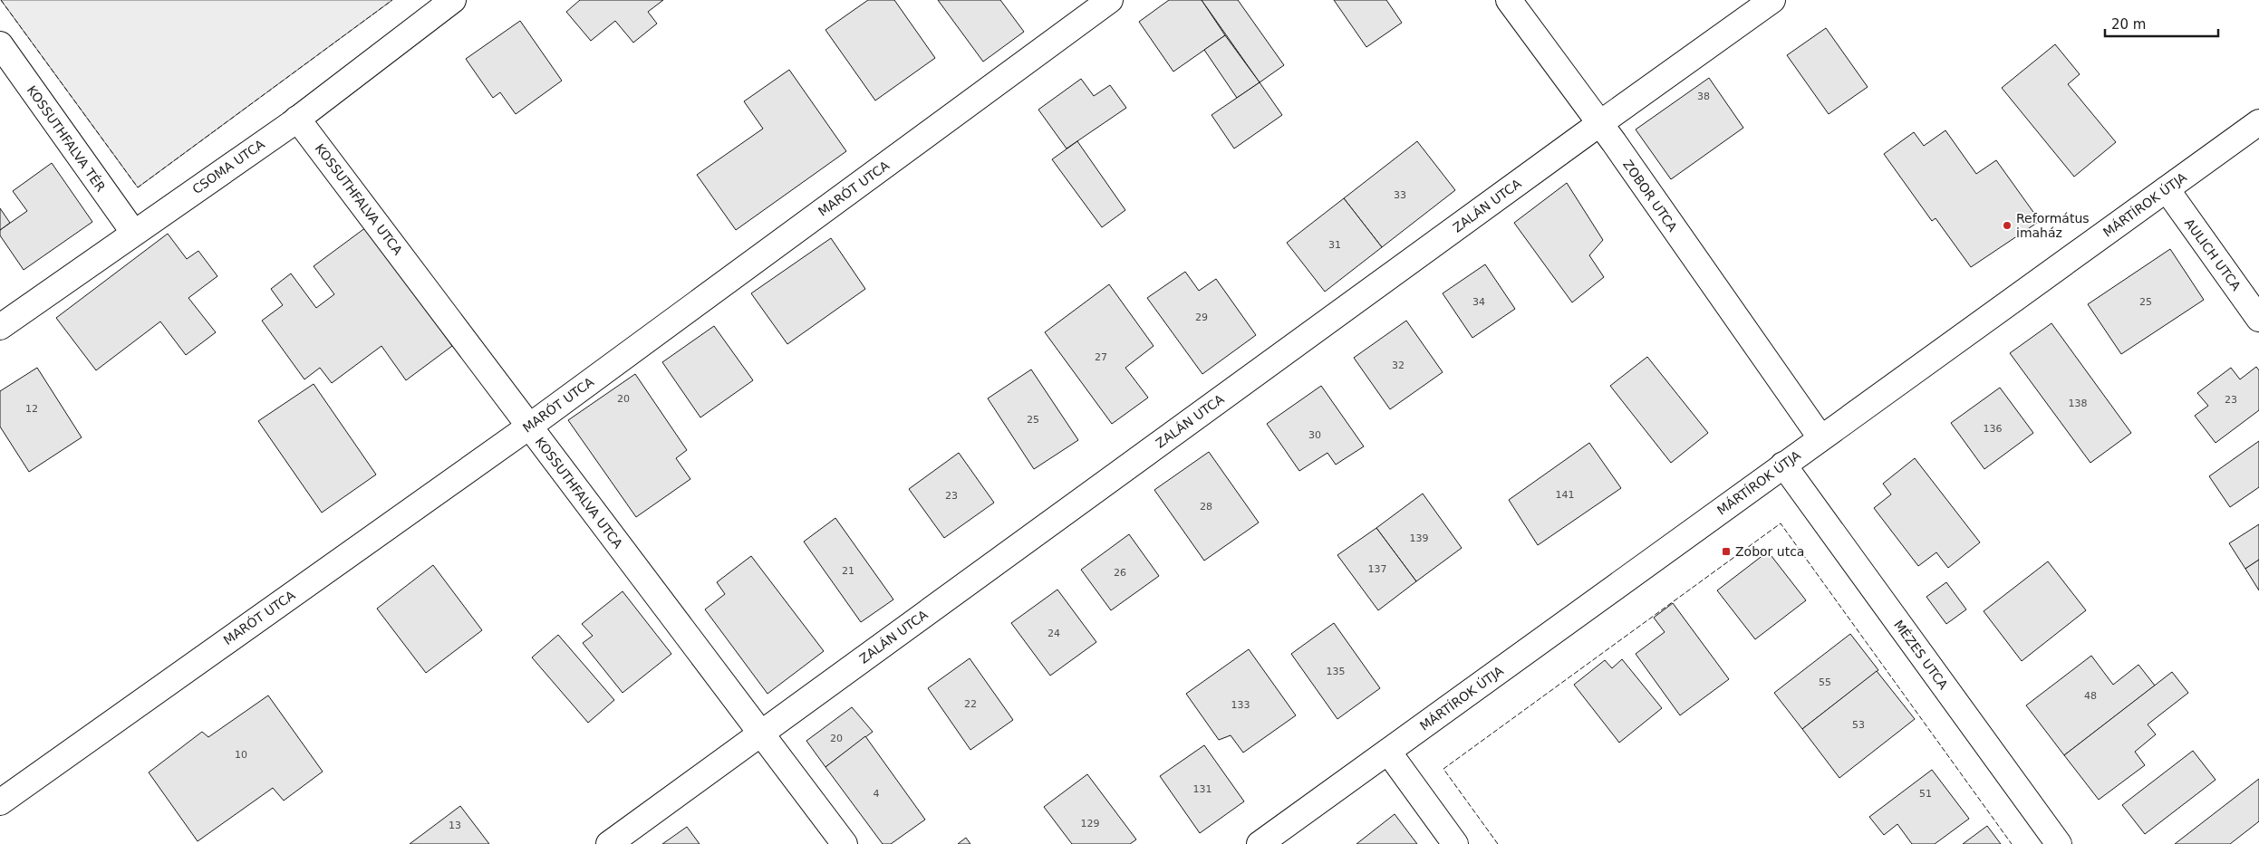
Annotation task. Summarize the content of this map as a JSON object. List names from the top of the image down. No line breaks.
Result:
{"streets":{"street":["KOSSUTHFALVA TÉR","CSOMA UTCA","MARÓT UTCA","ZOBOR UTCA","KOSSUTHFALVA UTCA","MÁRTÍROK ÚTJA","ZALÁN UTCA","AULICH UTCA","MÉZES UTCA"]},"crossings":[["KOSSUTHFALVA TÉR","CSOMA UTCA"],["CSOMA UTCA","KOSSUTHFALVA UTCA"],["MARÓT UTCA","KOSSUTHFALVA UTCA"],["ZOBOR UTCA","MÁRTÍROK ÚTJA"],["ZOBOR UTCA","ZALÁN UTCA"],["KOSSUTHFALVA UTCA","ZALÁN UTCA"],["MÁRTÍROK ÚTJA","AULICH UTCA"],["MÁRTÍROK ÚTJA","MÉZES UTCA"]],"places":{"other":["Református imaház"],"transit":["Zobor utca"]},"house_numbers":["38","33","31","34","25","29","27","32","20","23","138","12","25","136","30","141","23","28","139","137","21","26","24","135","55","48","22","133","53","20","10","131","4","51","129","13"],"scale_bar":"20 m"}
